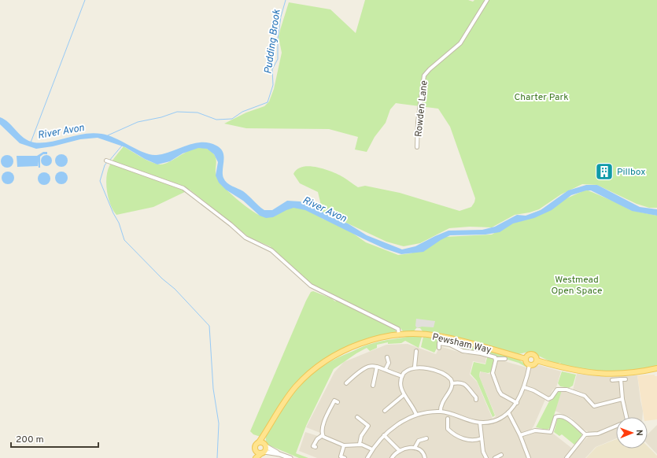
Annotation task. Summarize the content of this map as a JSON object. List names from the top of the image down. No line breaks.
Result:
{"streets":{"main road":["Pewsham Way"],"street":["Rowden Lane"]},"water":["Pudding Brook","River Avon"],"parks":["Charter Park","Westmead Open Space"],"places":{"building":["Pillbox"]},"scale_bar":"200 m","north":"right"}
